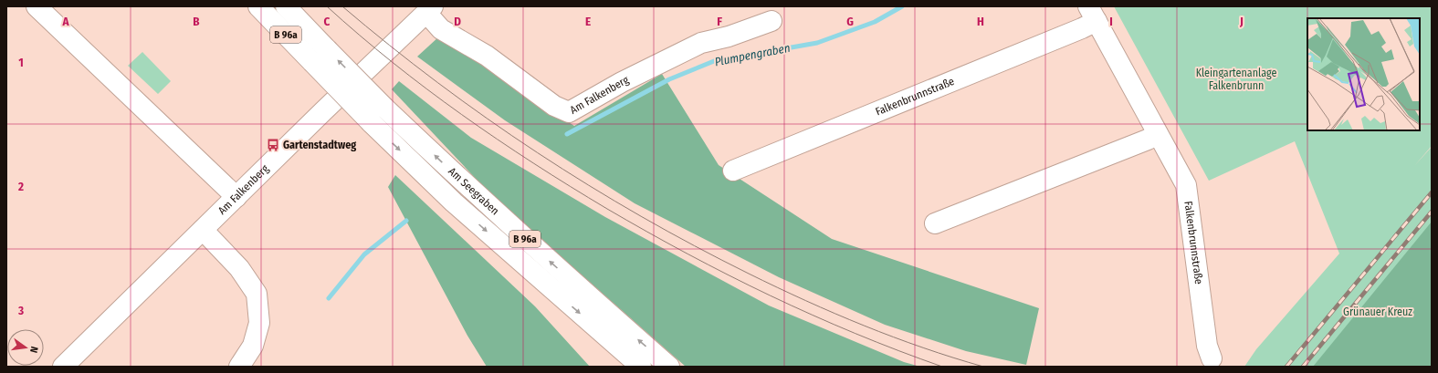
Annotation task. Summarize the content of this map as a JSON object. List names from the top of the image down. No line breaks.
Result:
{"streets":{"street":["B 96a","Am Falkenberg","Falkenbrunnstraße","Am Seegraben"]},"water":["Plumpengraben"],"parks":["Kleingartenanlage Falkenbrunn","Grünauer Kreuz"],"places":{"bus stop":["Gartenstadtweg"]},"north":"right","grid":{"columns":["A","B","C","D","E","F","G","H","I","J"],"rows":["1","2","3"]}}
